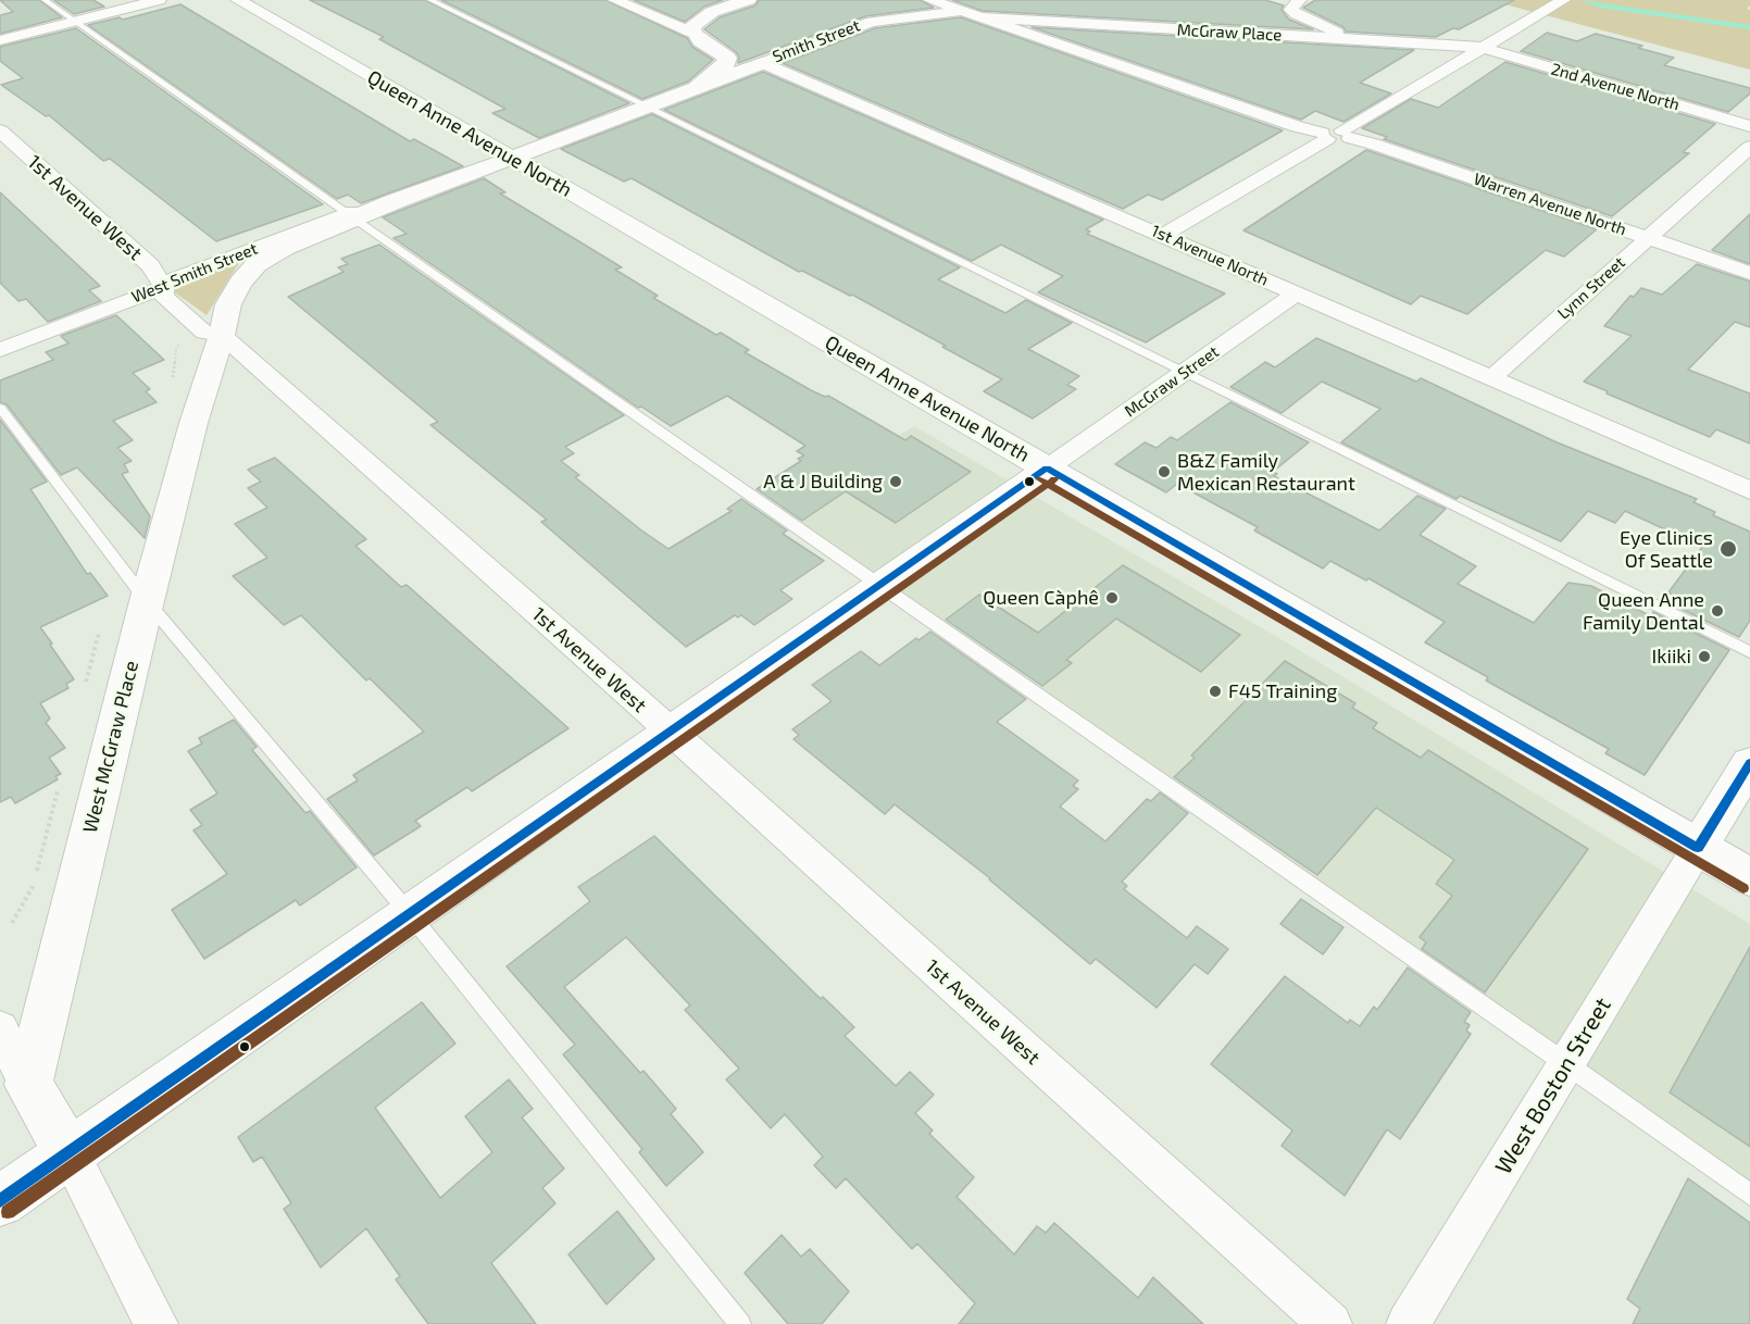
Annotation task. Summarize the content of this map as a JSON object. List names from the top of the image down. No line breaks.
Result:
{"streets":{"main road":["Smith Street","Queen Anne Avenue North","1st Avenue North","West Smith Street","West McGraw Place"],"street":["McGraw Place","2nd Avenue North","Warren Avenue North","1st Avenue West","Lynn Street","McGraw Street","West Boston Street"]},"crossings":[["McGraw Place","Smith Street"],["McGraw Place","2nd Avenue North"],["McGraw Place","Warren Avenue North"],["Smith Street","Queen Anne Avenue North"],["Smith Street","Warren Avenue North"],["Smith Street","1st Avenue North"],["Smith Street","West Smith Street"],["Queen Anne Avenue North","West Smith Street"],["Queen Anne Avenue North","McGraw Street"],["Queen Anne Avenue North","West Boston Street"],["Warren Avenue North","Lynn Street"],["1st Avenue West","West Smith Street"],["1st Avenue West","West McGraw Place"],["1st Avenue North","Lynn Street"],["1st Avenue North","McGraw Street"],["West Smith Street","West McGraw Place"]],"places":["B&Z Family Mexican Restaurant","A & J Building","Eye Clinics Of Seattle","Queen Càphê","Queen Anne Family Dental","Ikiiki","F45 Training"]}
